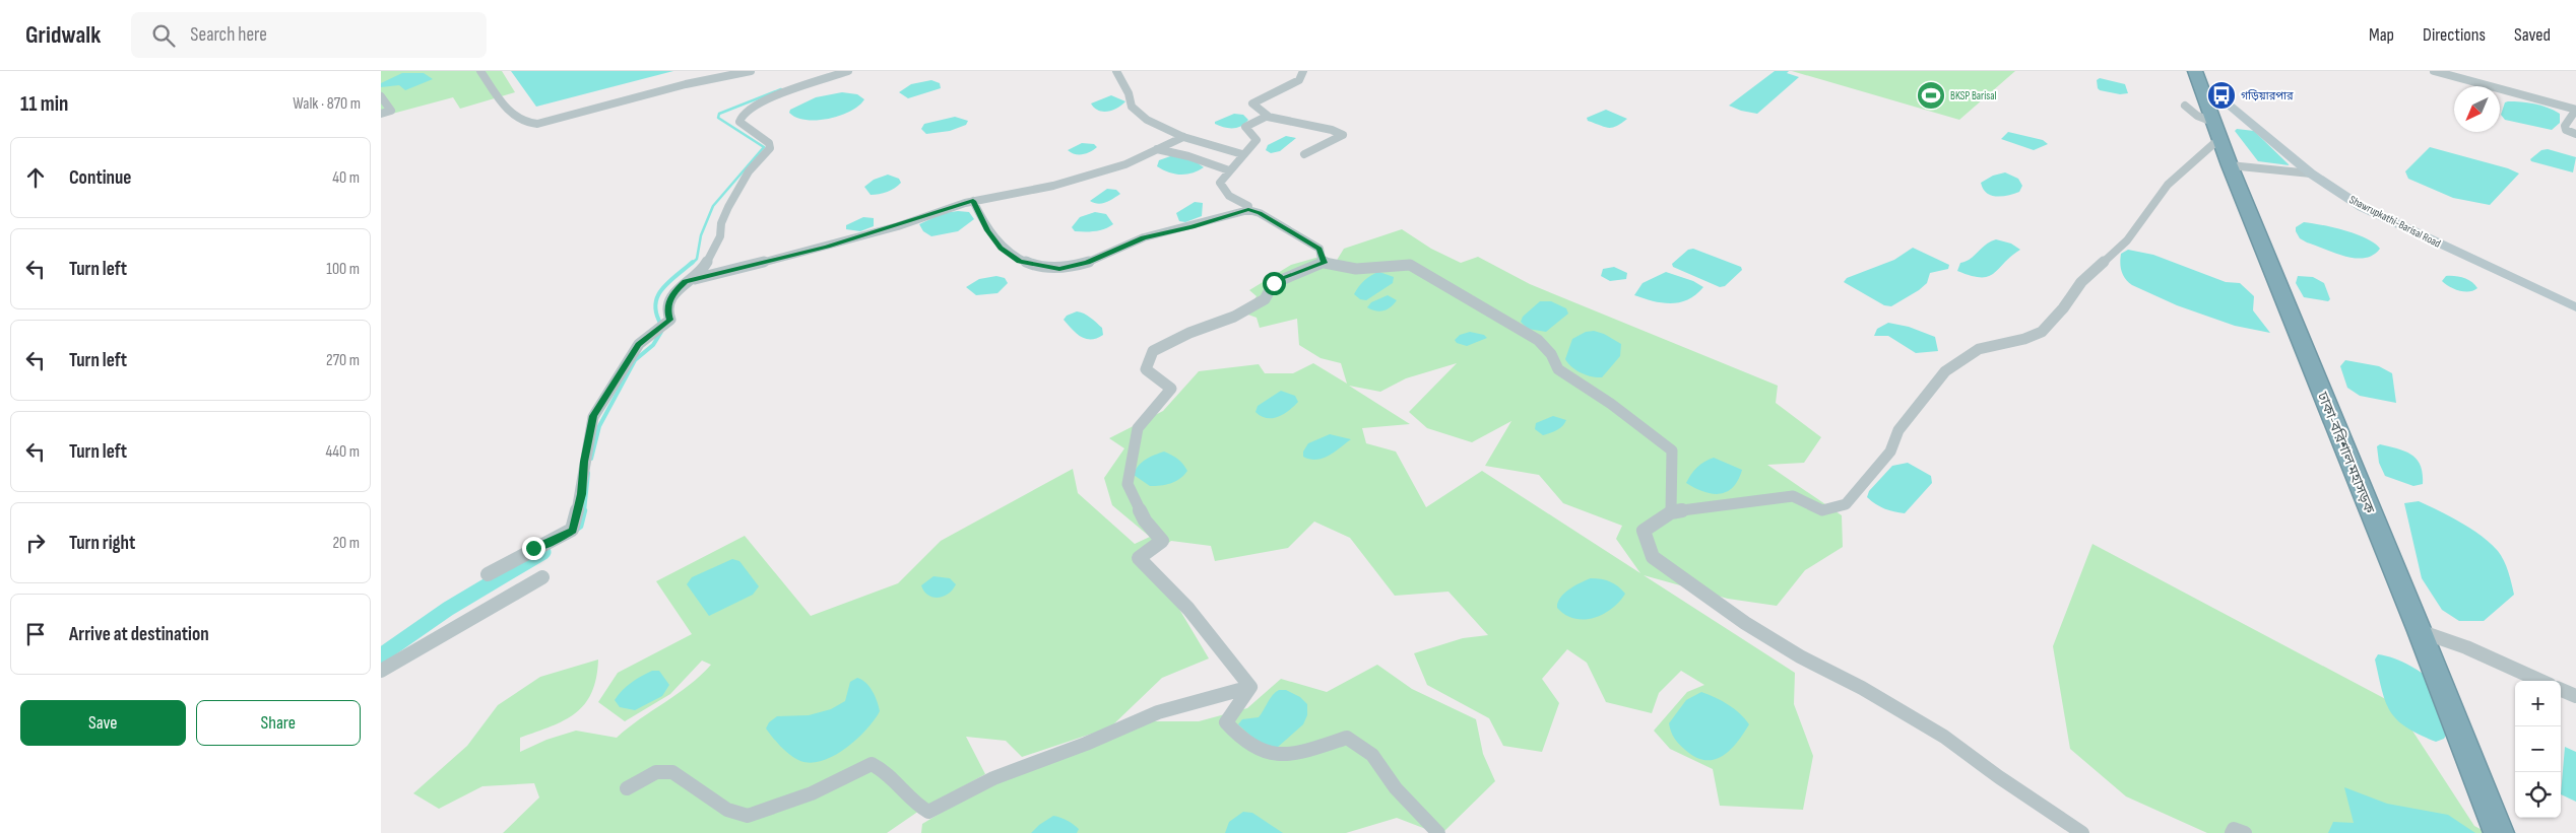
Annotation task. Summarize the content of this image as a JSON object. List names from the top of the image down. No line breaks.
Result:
{"streets":{"highway":["ঢাকা-বরিশাল মহাসড়ক"],"main road":["Shawrupkathi-Barisal Road"]},"crossings":[["Shawrupkathi-Barisal Road","ঢাকা-বরিশাল মহাসড়ক"]],"places":{"sports":["BKSP Barisal"],"bus stop":["গড়িয়ারপার"]},"north":"bottom left","page":{"header":"Gridwalk","search":"Search here","nav":["Map","Directions","Saved"],"heading":["11 min","Walk · 870 m"],"list":[["Continue","40 m"],["Turn left","100 m"],["Turn left","270 m"],["Turn left","440 m"],["Turn right","20 m"],"Arrive at destination"],"map_buttons":["+","−"],"buttons":["Save","Share"]}}
